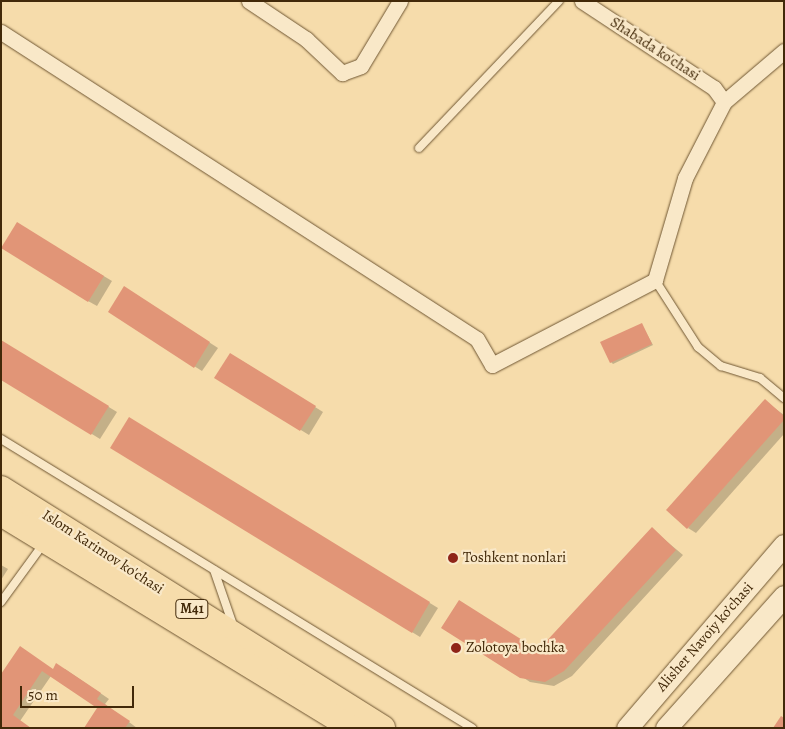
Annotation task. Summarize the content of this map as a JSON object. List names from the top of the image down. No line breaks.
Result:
{"streets":{"main road":["Islom Karimov ko'chasi","M41","Alisher Navoiy ko’chasi"],"street":["Shabada ko'chasi"]},"places":["Toshkent nonlari","Zolotoya bochka"],"scale_bar":"50 m"}
